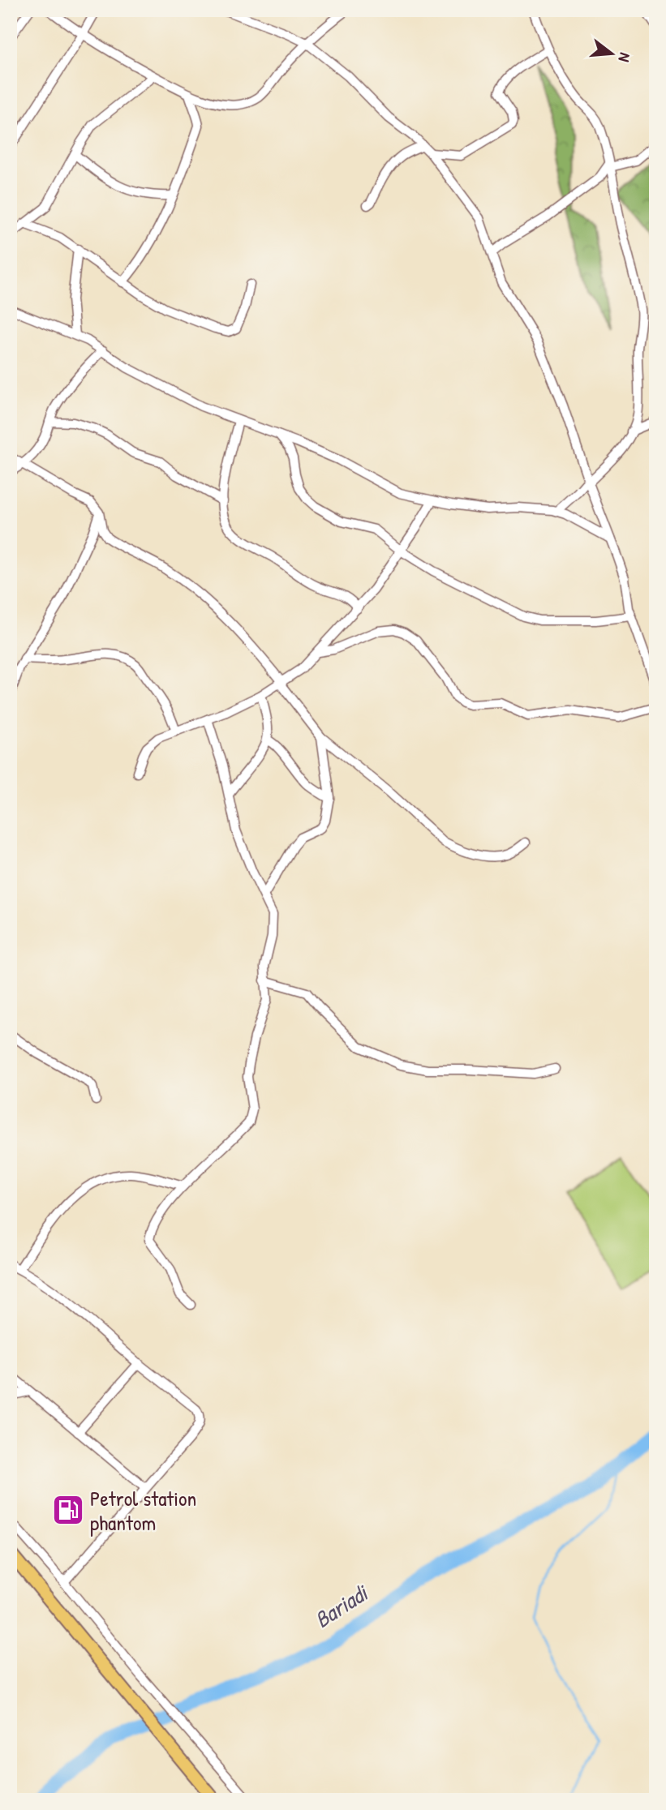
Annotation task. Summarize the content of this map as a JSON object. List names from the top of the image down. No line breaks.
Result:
{"water":["Bariadi"],"places":{"fuel station":["Petrol station phantom"]},"north":"right"}
